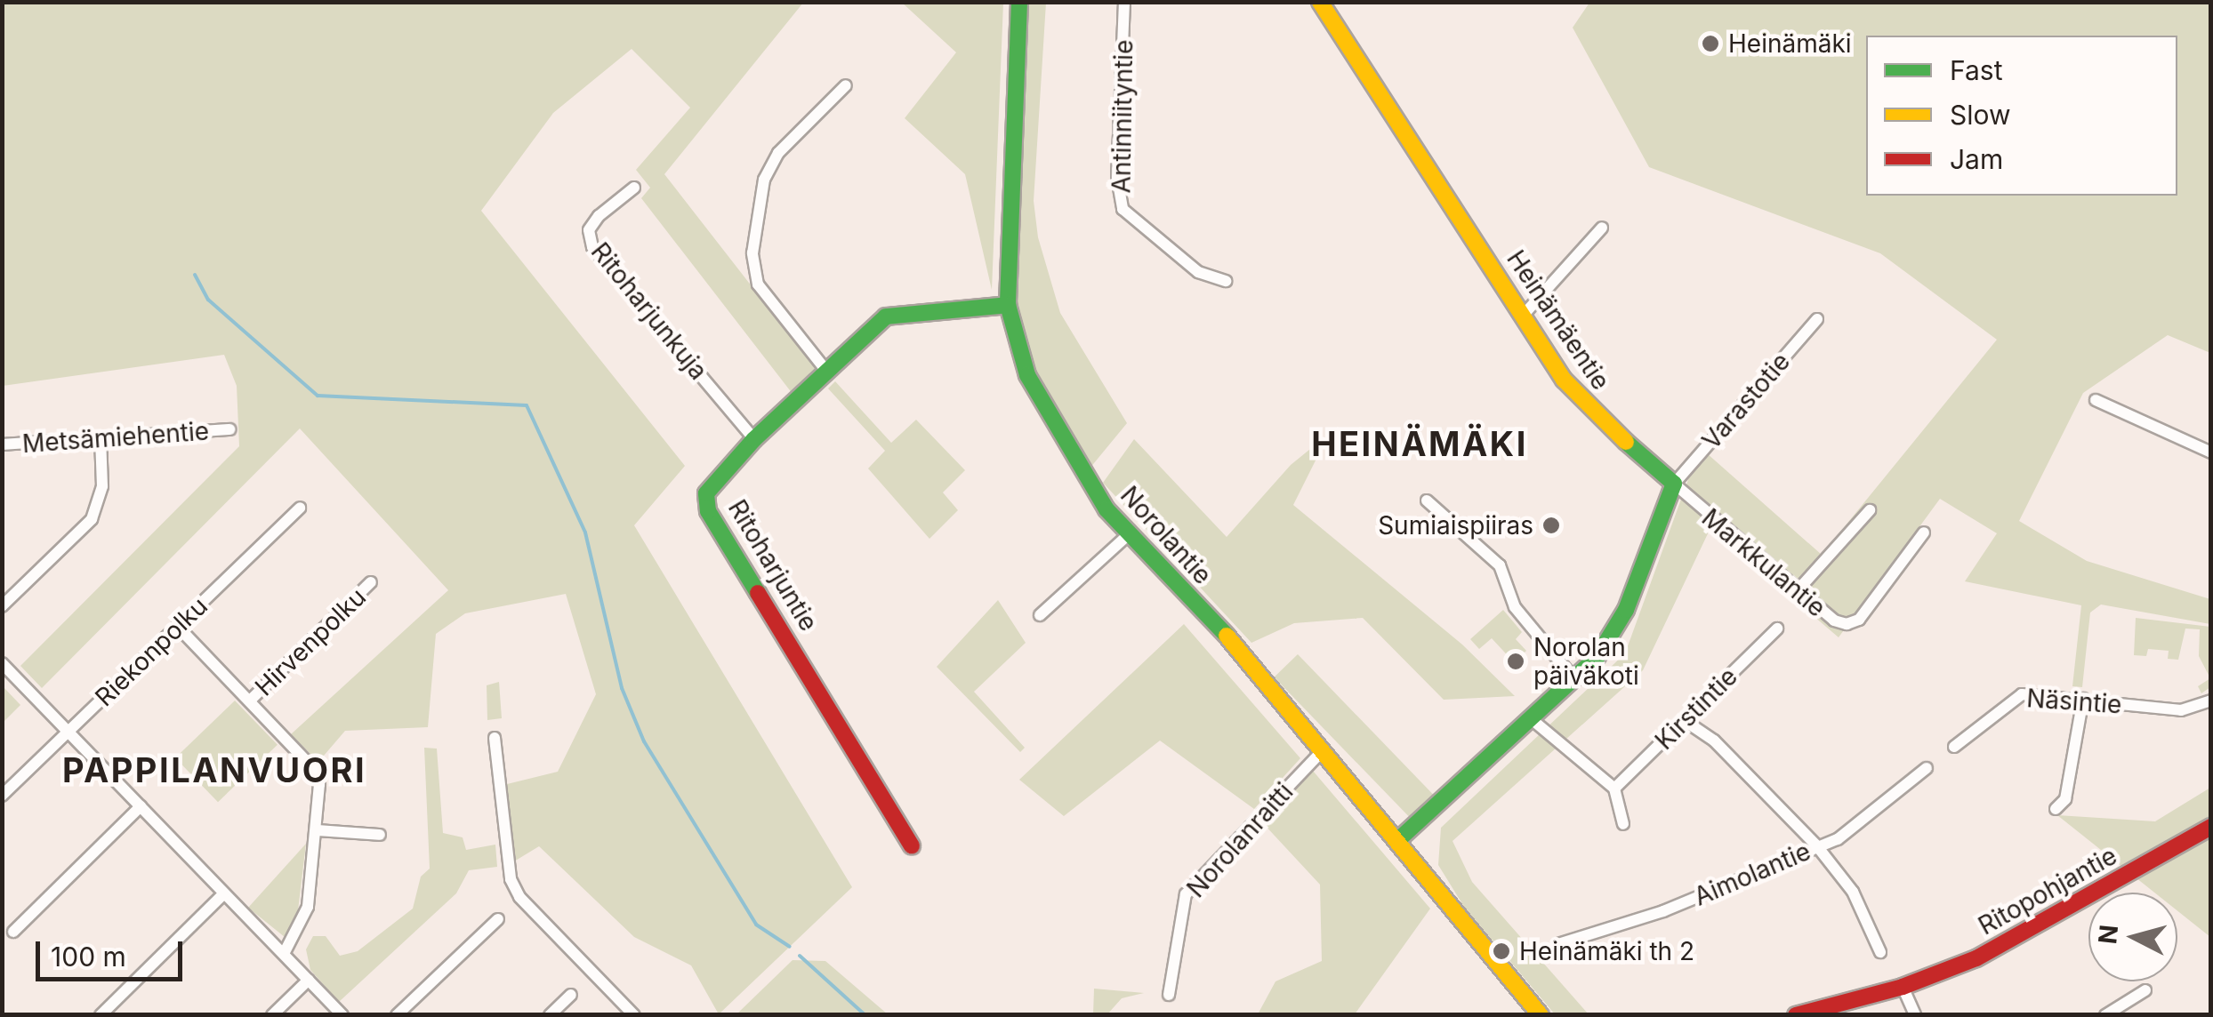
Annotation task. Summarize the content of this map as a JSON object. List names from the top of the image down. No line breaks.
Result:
{"streets":{"street":["Antinniityntie","Ritoharjunkuja","Heinämäentie","Varastotie","Metsämiehentie","Norolantie","Markkulantie","Ritoharjuntie","Hirvenpolku","Riekonpolku","Näsintie","Kirstintie","Norolanraitti","Aimolantie","Ritopohjantie"]},"crossings":[["Ritoharjunkuja","Ritoharjuntie"],["Heinämäentie","Varastotie"],["Heinämäentie","Markkulantie"],["Varastotie","Markkulantie"],["Norolantie","Ritoharjuntie"],["Norolantie","Norolanraitti"]],"districts":["HEINÄMÄKI","PAPPILANVUORI"],"places":["Heinämäki","Sumiaispiiras","Norolan päiväkoti","Heinämäki th 2"],"legend":["Fast","Slow","Jam"],"scale_bar":"100 m","north":"left"}
